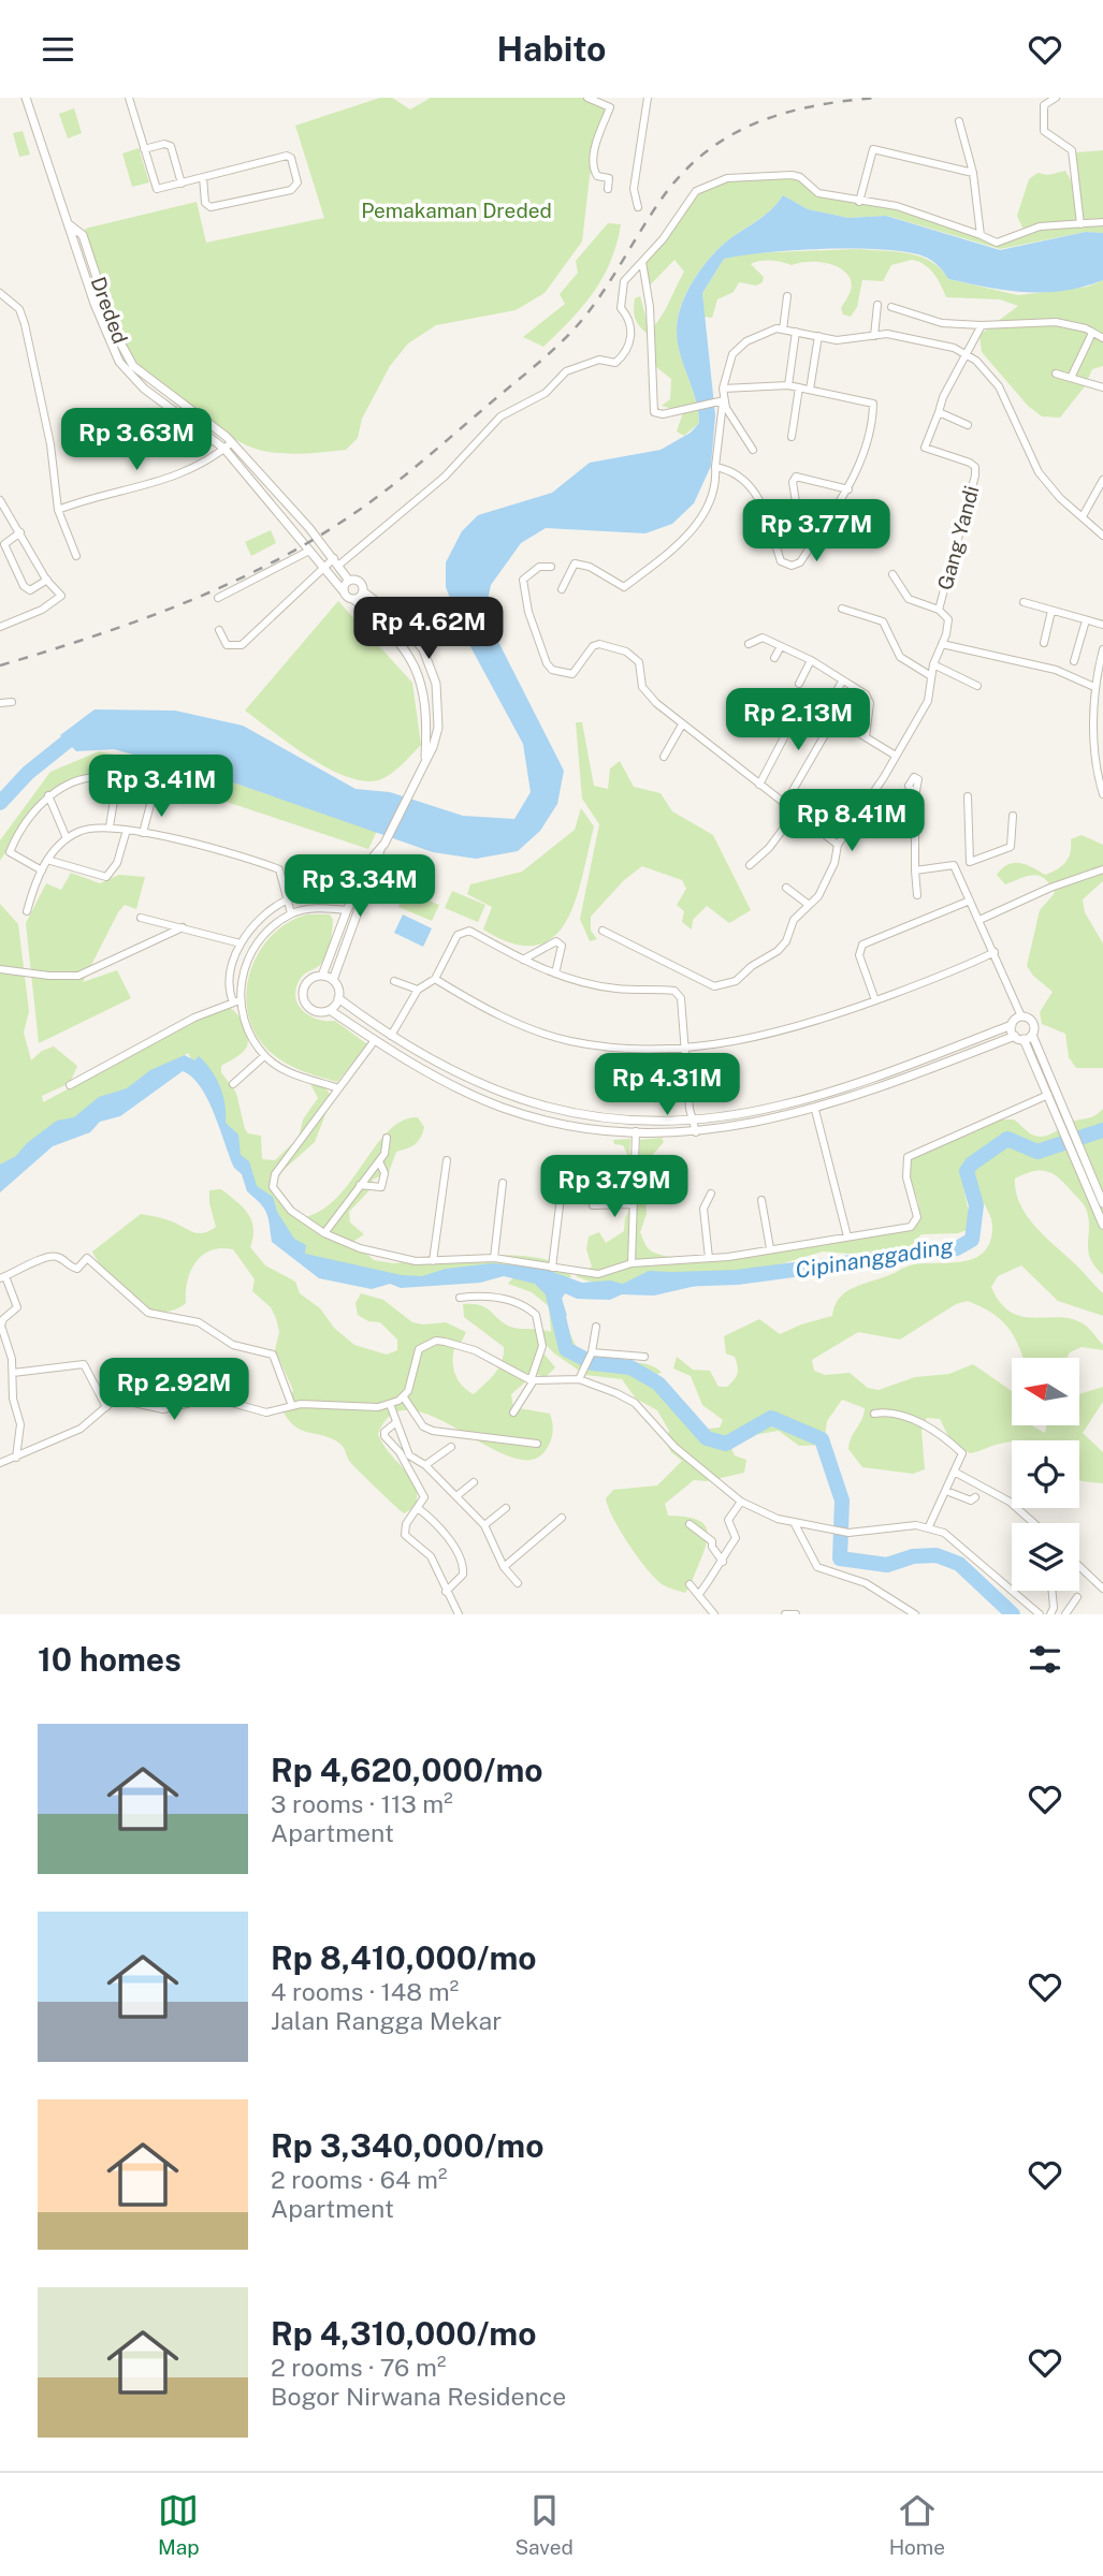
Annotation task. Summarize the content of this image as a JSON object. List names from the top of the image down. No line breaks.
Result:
{"streets":{"street":["Dreded","Gang Yandi"]},"water":["Cipinanggading"],"parks":["Pemakaman Dreded"],"north":"left","page":{"header":"Habito","price":["Rp 3.63M","Rp 3.77M","Rp 4.62M","Rp 2.13M","Rp 3.41M","Rp 8.41M","Rp 3.34M","Rp 4.31M","Rp 3.79M","Rp 2.92M"],"heading":"10 homes","list":[{"name":"Rp 4,620,000/mo","note":"3 rooms · 113 m² · Apartment"},{"name":"Rp 8,410,000/mo","note":"4 rooms · 148 m² · Jalan Rangga Mekar"},{"name":"Rp 3,340,000/mo","note":"2 rooms · 64 m² · Apartment"},{"name":"Rp 4,310,000/mo","note":"2 rooms · 76 m² · Bogor Nirwana Residence"}],"tabs":["Map","Saved","Home"]}}
